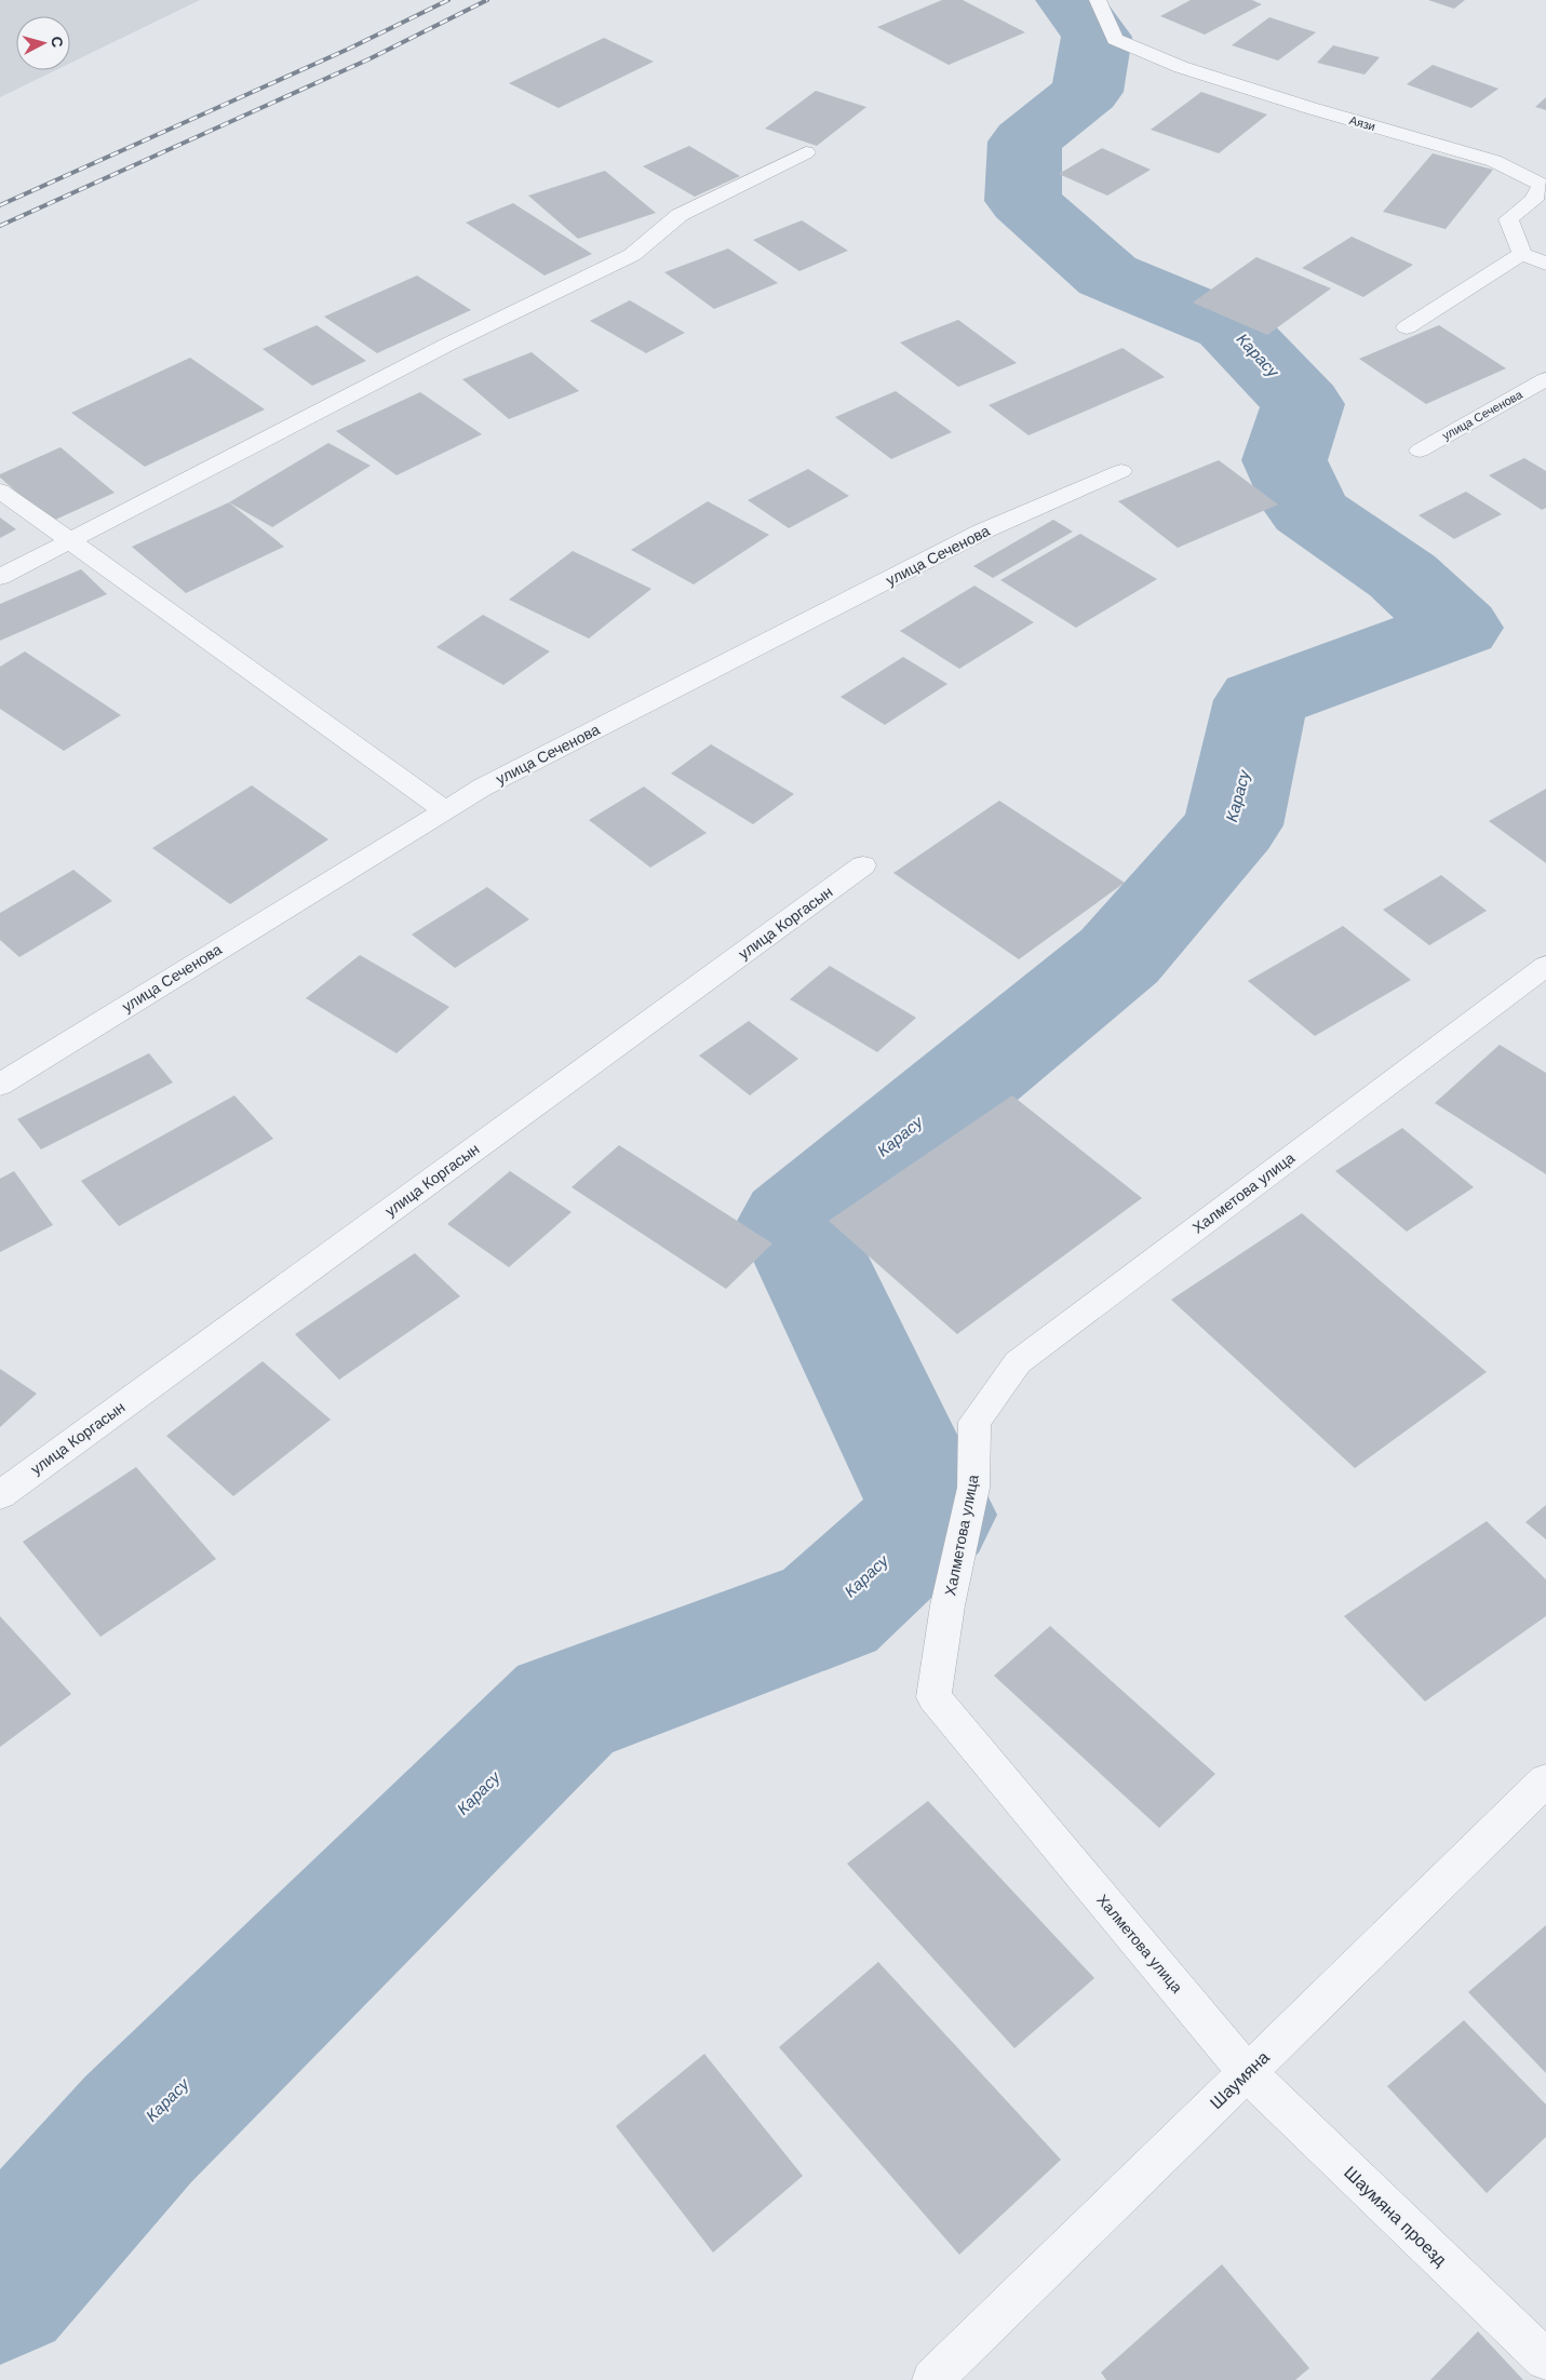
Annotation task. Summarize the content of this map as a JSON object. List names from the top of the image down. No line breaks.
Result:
{"streets":{"street":["Аязи","улица Сеченова","улица Коргасын","Халметова улица","Шаумяна","Шаумяна проезд"]},"crossings":[["Халметова улица","Шаумяна"],["Халметова улица","Шаумяна проезд"],["Шаумяна","Шаумяна проезд"]],"water":["Карасу"],"north":"right"}
